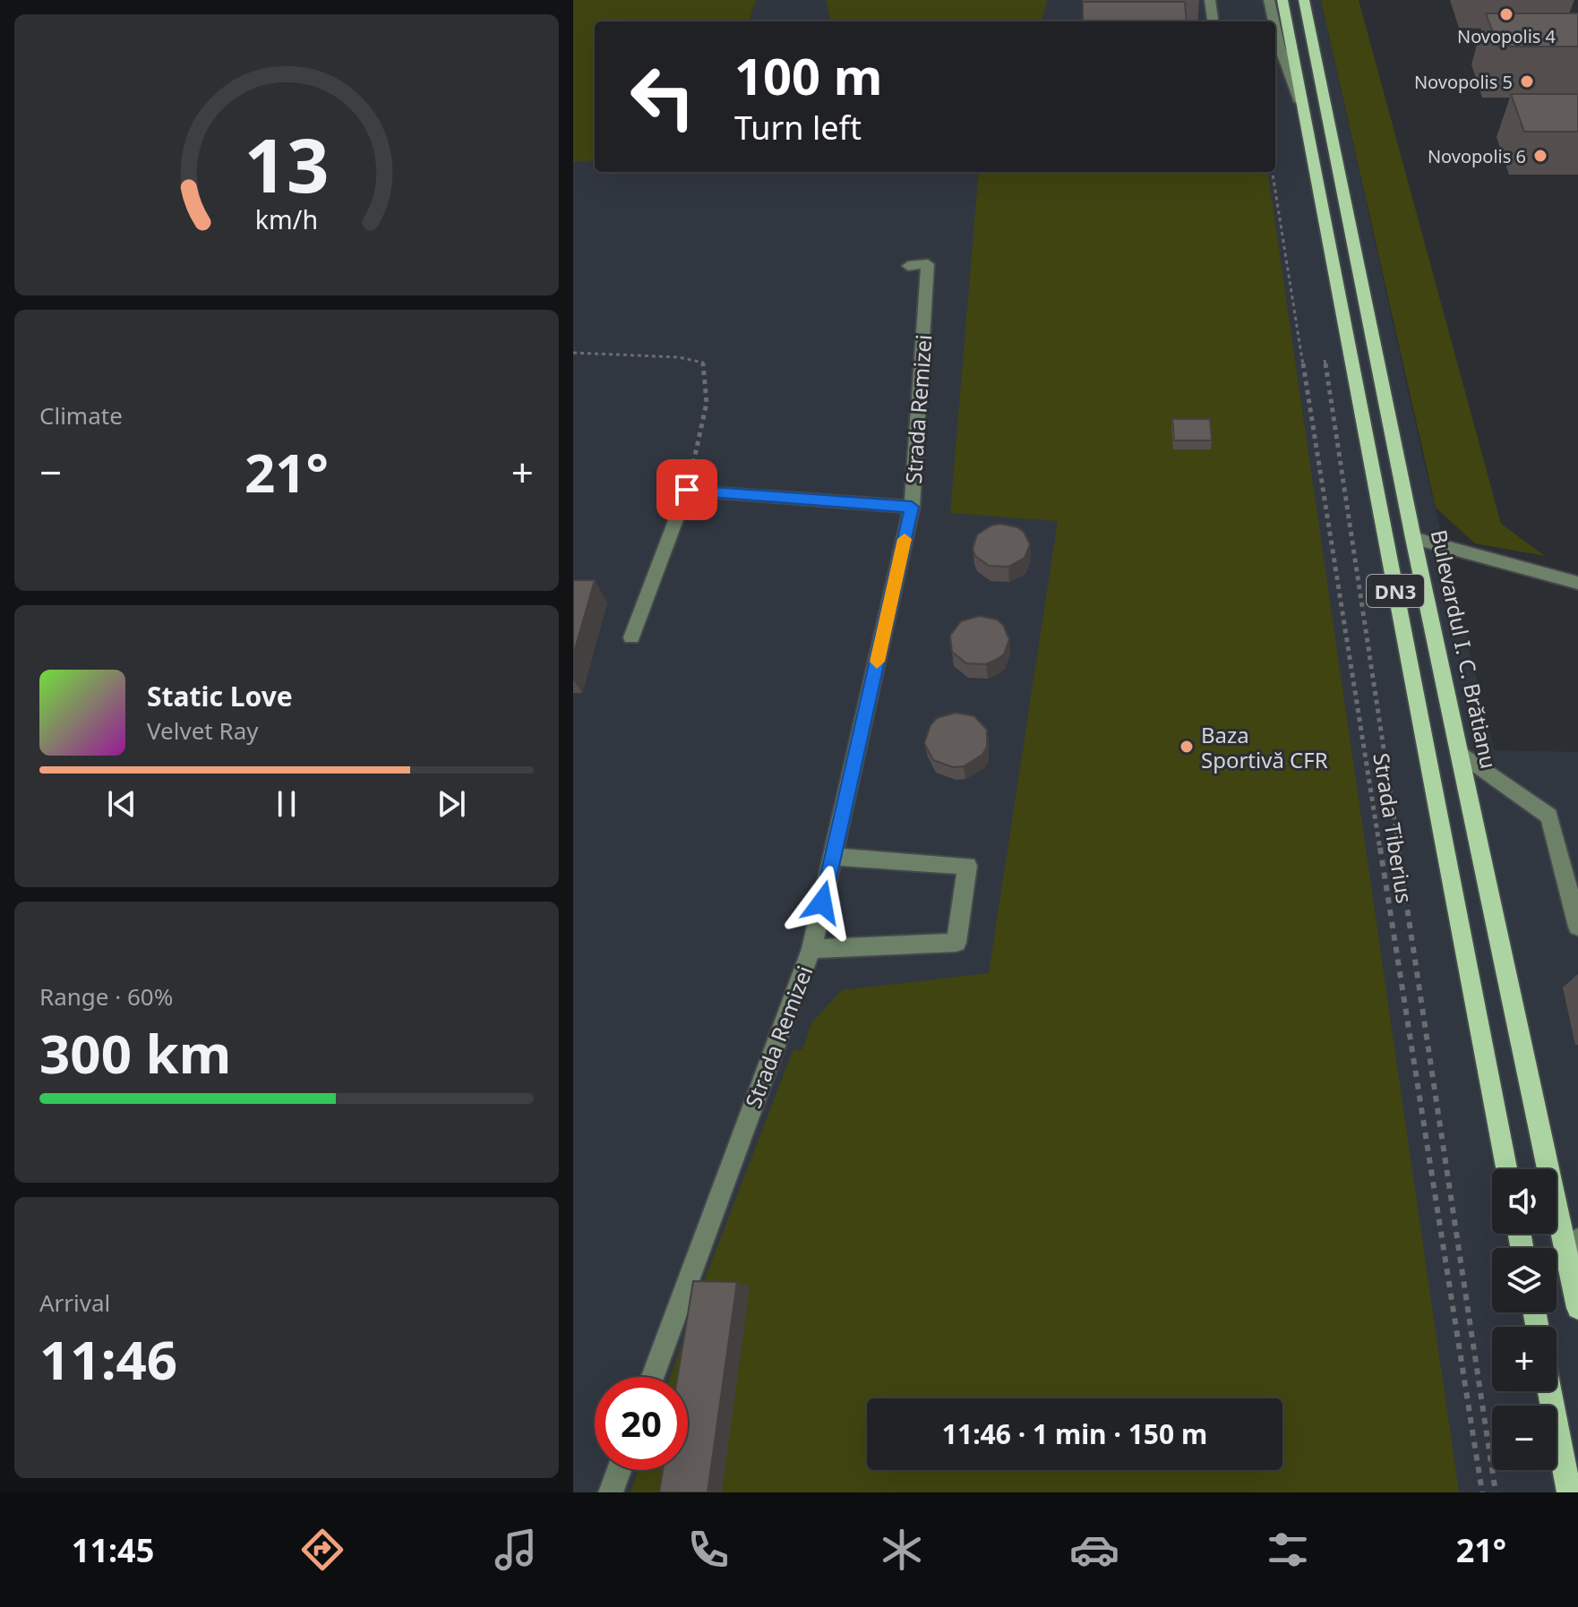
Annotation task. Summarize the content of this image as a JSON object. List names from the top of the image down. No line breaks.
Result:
{"streets":{"main road":["DN3","Bulevardul I. C. Brătianu"],"lane":["Strada Remizei"],"path":["Strada Tiberius"]},"places":["Novopolis 4","Novopolis 5","Novopolis 6","Baza Sportivă CFR"],"page":{"turn":["100 m","Turn left"],"tile":["Climate",["Range · 60%","300 km"],["Arrival","11:46"]],"heat":["−","21°","+"],"song":["Static Love","Velvet Ray"],"map_buttons":["+","−"],"limit":"20","trip":"11:46 · 1 min · 150 m","tabs":["11:45","21°"],"gauge":["13","km/h"]}}
